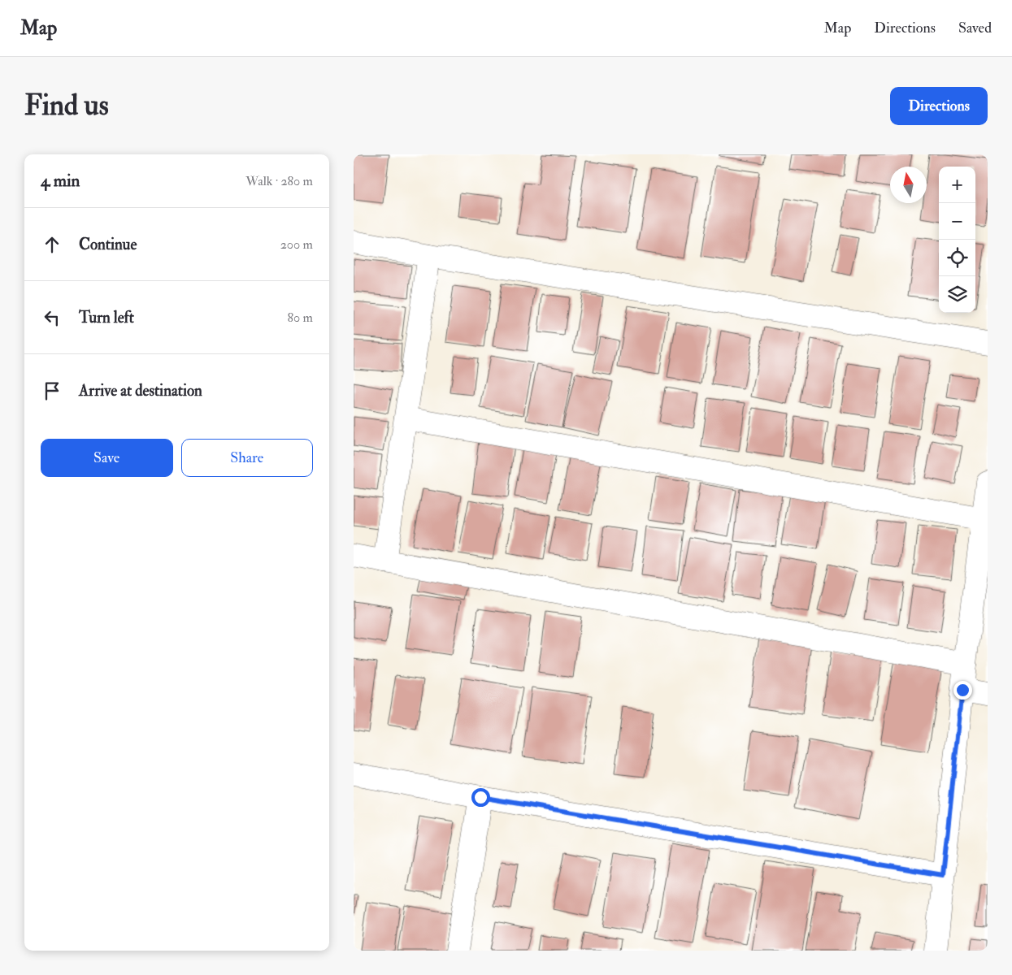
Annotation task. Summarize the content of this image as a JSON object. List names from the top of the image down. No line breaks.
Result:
{"north":"top","page":{"header":"Map","nav":["Map","Directions","Saved"],"buttons":["Directions",["Save","Share"]],"title":"Find us","heading":["4 min","Walk · 280 m"],"map_buttons":["+","−"],"list":[["Continue","200 m"],["Turn left","80 m"],"Arrive at destination"]}}
